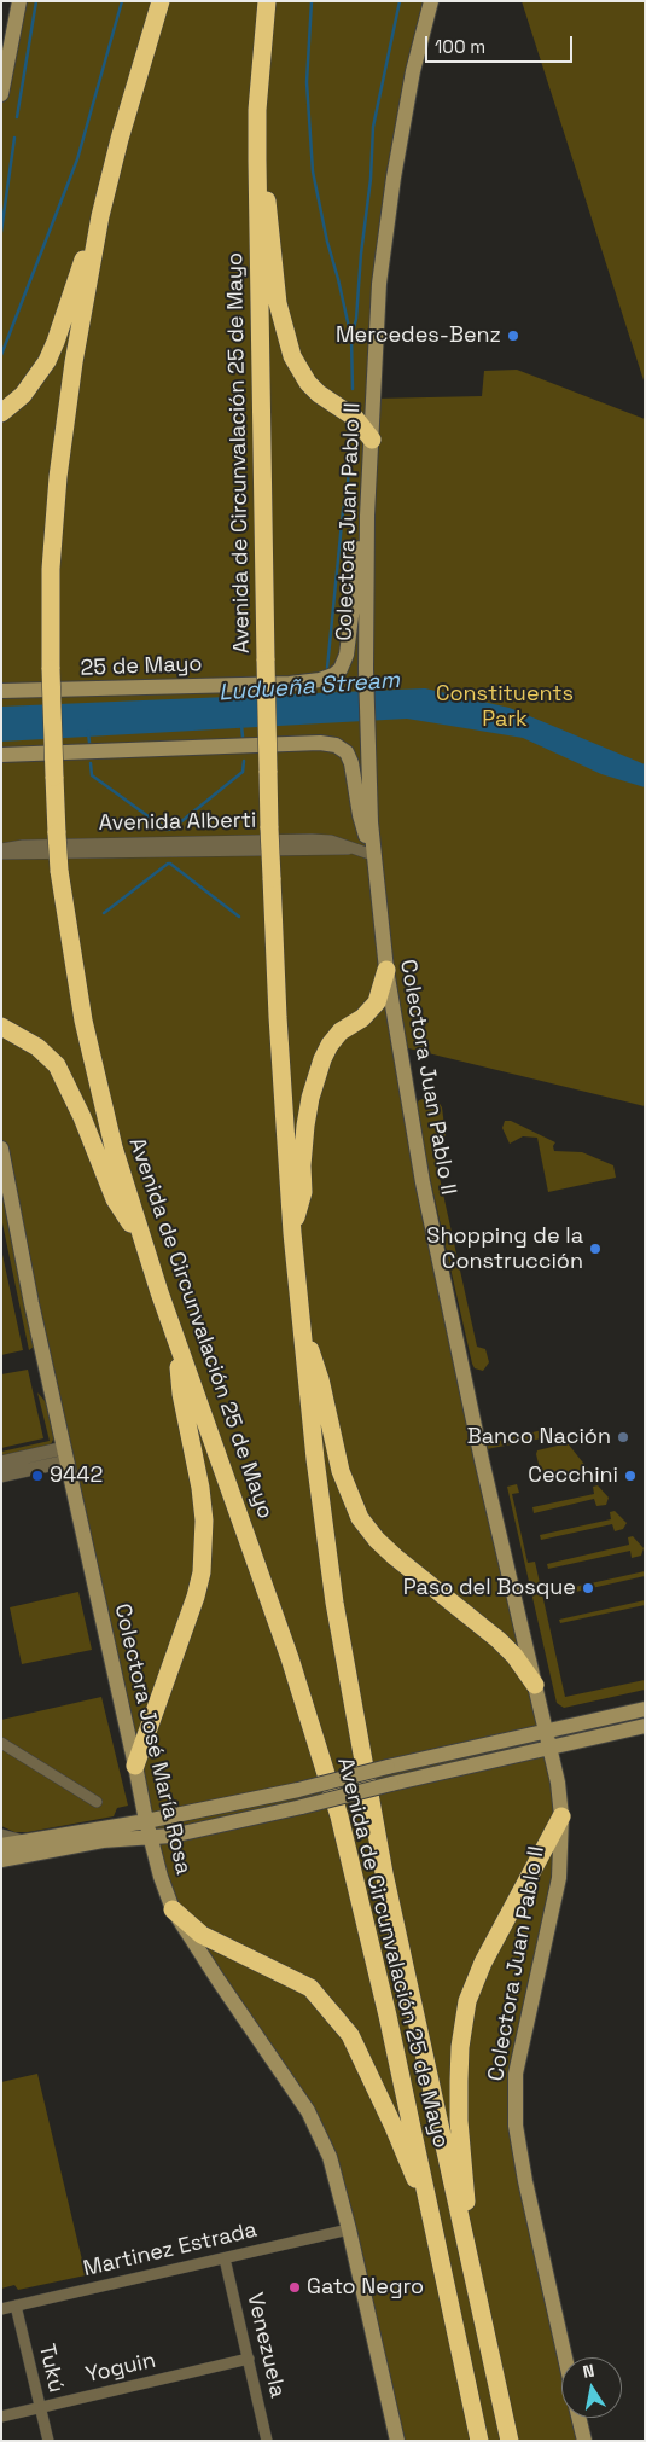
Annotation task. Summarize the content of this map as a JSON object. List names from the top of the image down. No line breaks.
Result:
{"streets":{"highway":["Avenida de Circunvalación 25 de Mayo"],"main road":["Colectora Juan Pablo II","25 de Mayo","Colectora José María Rosa"],"street":["Avenida Alberti","Martinez Estrada","Venezuela","Tukú","Yoguin"]},"crossings":[["Colectora Juan Pablo II","25 de Mayo"],["Colectora Juan Pablo II","Avenida Alberti"],["Colectora José María Rosa","Martinez Estrada"],["Martinez Estrada","Venezuela"],["Martinez Estrada","Tukú"],["Venezuela","Yoguin"],["Tukú","Yoguin"]],"water":["Ludueña Stream"],"parks":["Constituents Park"],"places":["Mercedes-Benz","Shopping de la Construcción","Banco Nación","9442","Cecchini","Paso del Bosque","Gato Negro"],"scale_bar":"100 m","north":"top"}
